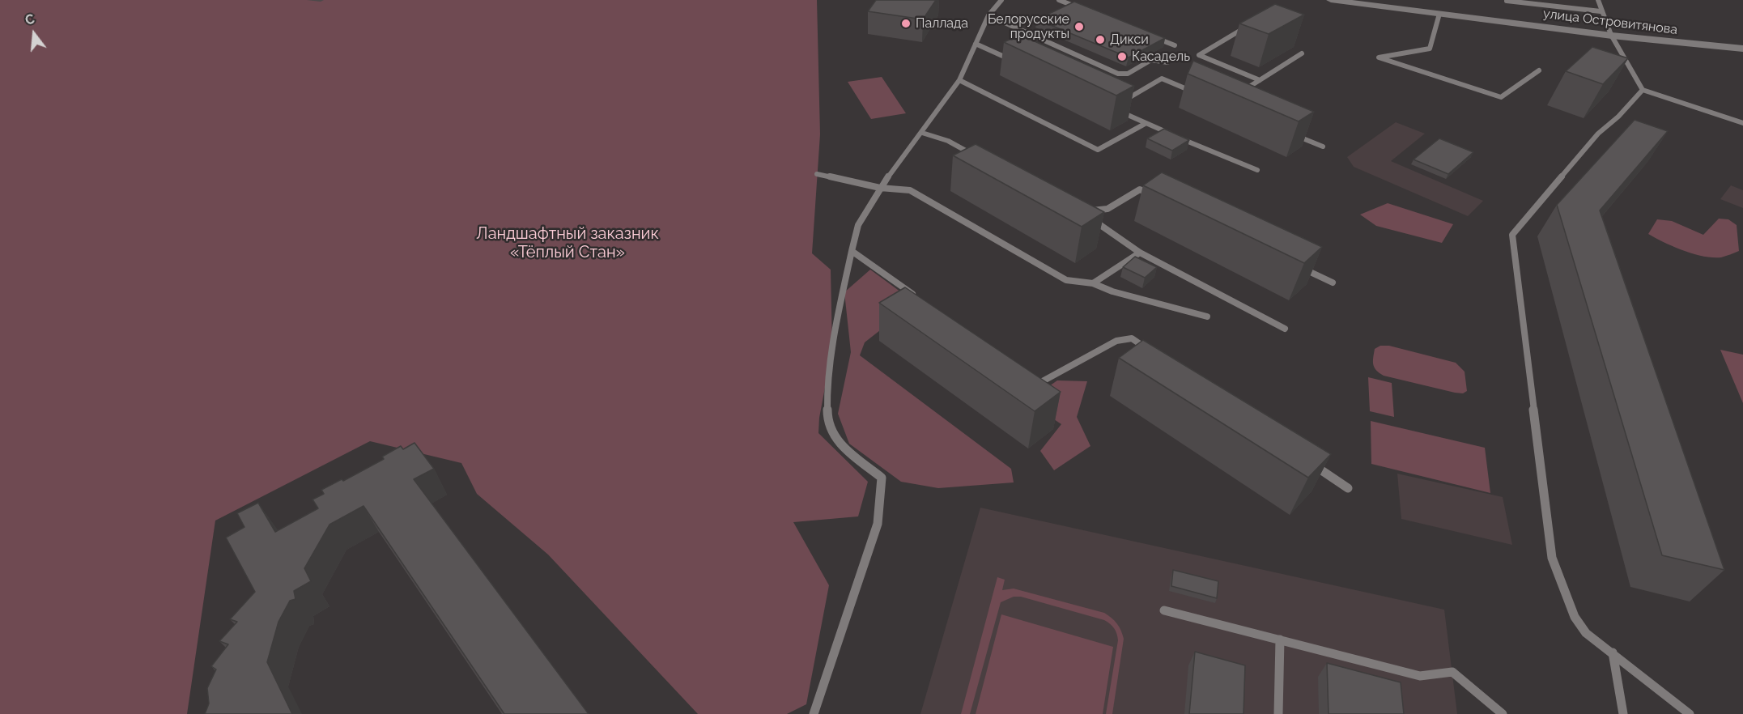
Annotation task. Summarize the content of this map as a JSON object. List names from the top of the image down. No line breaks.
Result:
{"streets":{"main road":["улица Островитянова"]},"parks":["Ландшафтный заказник «Тёплый Стан»"],"places":["Паллада","Белорусские продукты","Дикси","Касадель"],"north":"top"}
